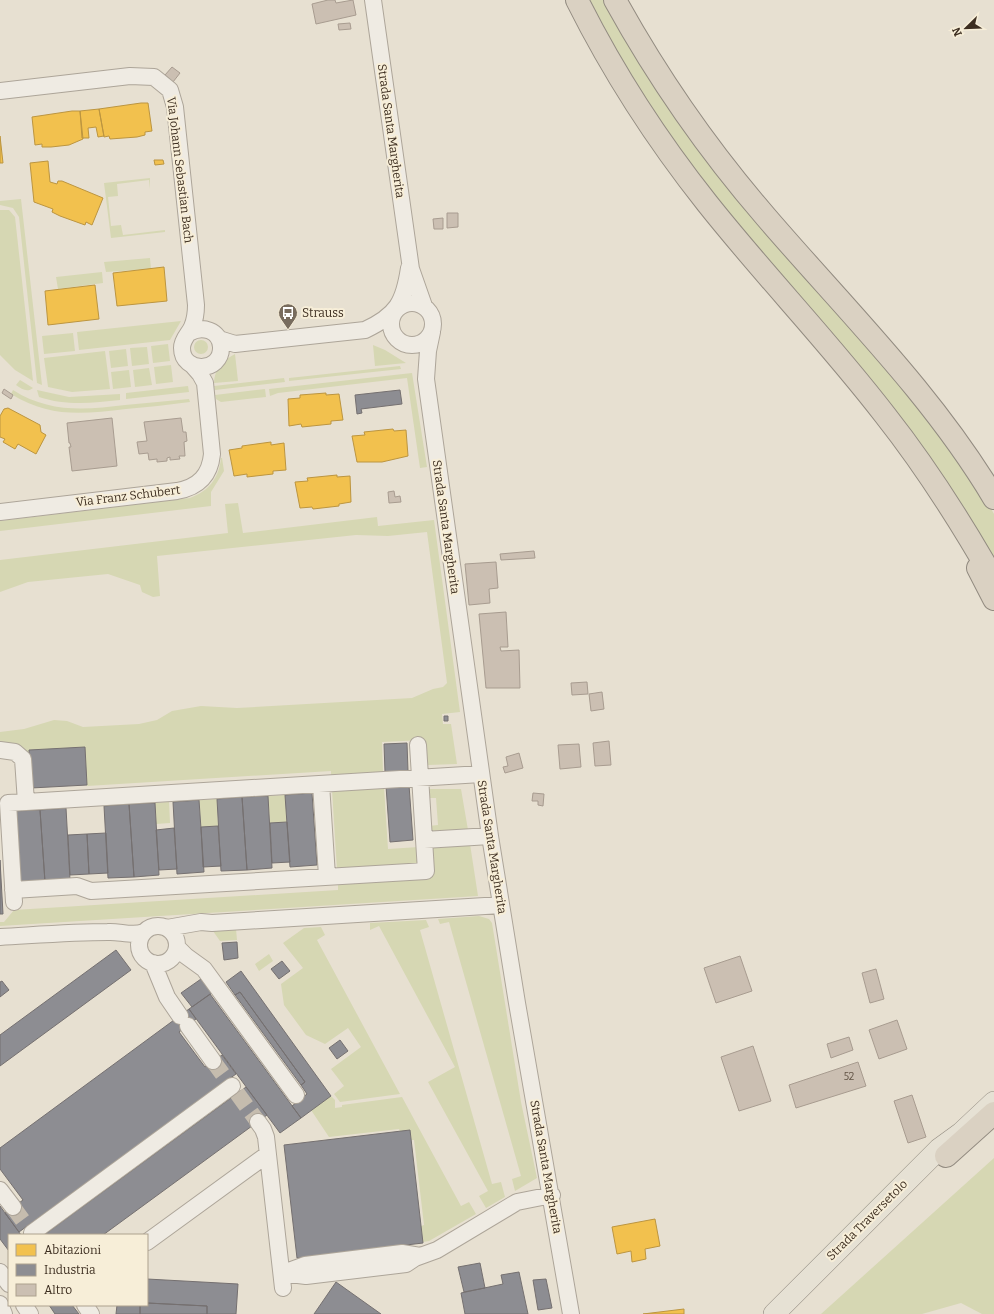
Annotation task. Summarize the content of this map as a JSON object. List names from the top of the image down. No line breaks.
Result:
{"streets":{"main road":["Strada Traversetolo"],"street":["Strada Santa Margherita","Via Johann Sebastian Bach","Via Franz Schubert"]},"crossings":[["Via Johann Sebastian Bach","Via Franz Schubert"]],"places":{"bus stop":["Strauss"]},"house_numbers":["52"],"legend":["Abitazioni","Industria","Altro"],"north":"bottom left"}
